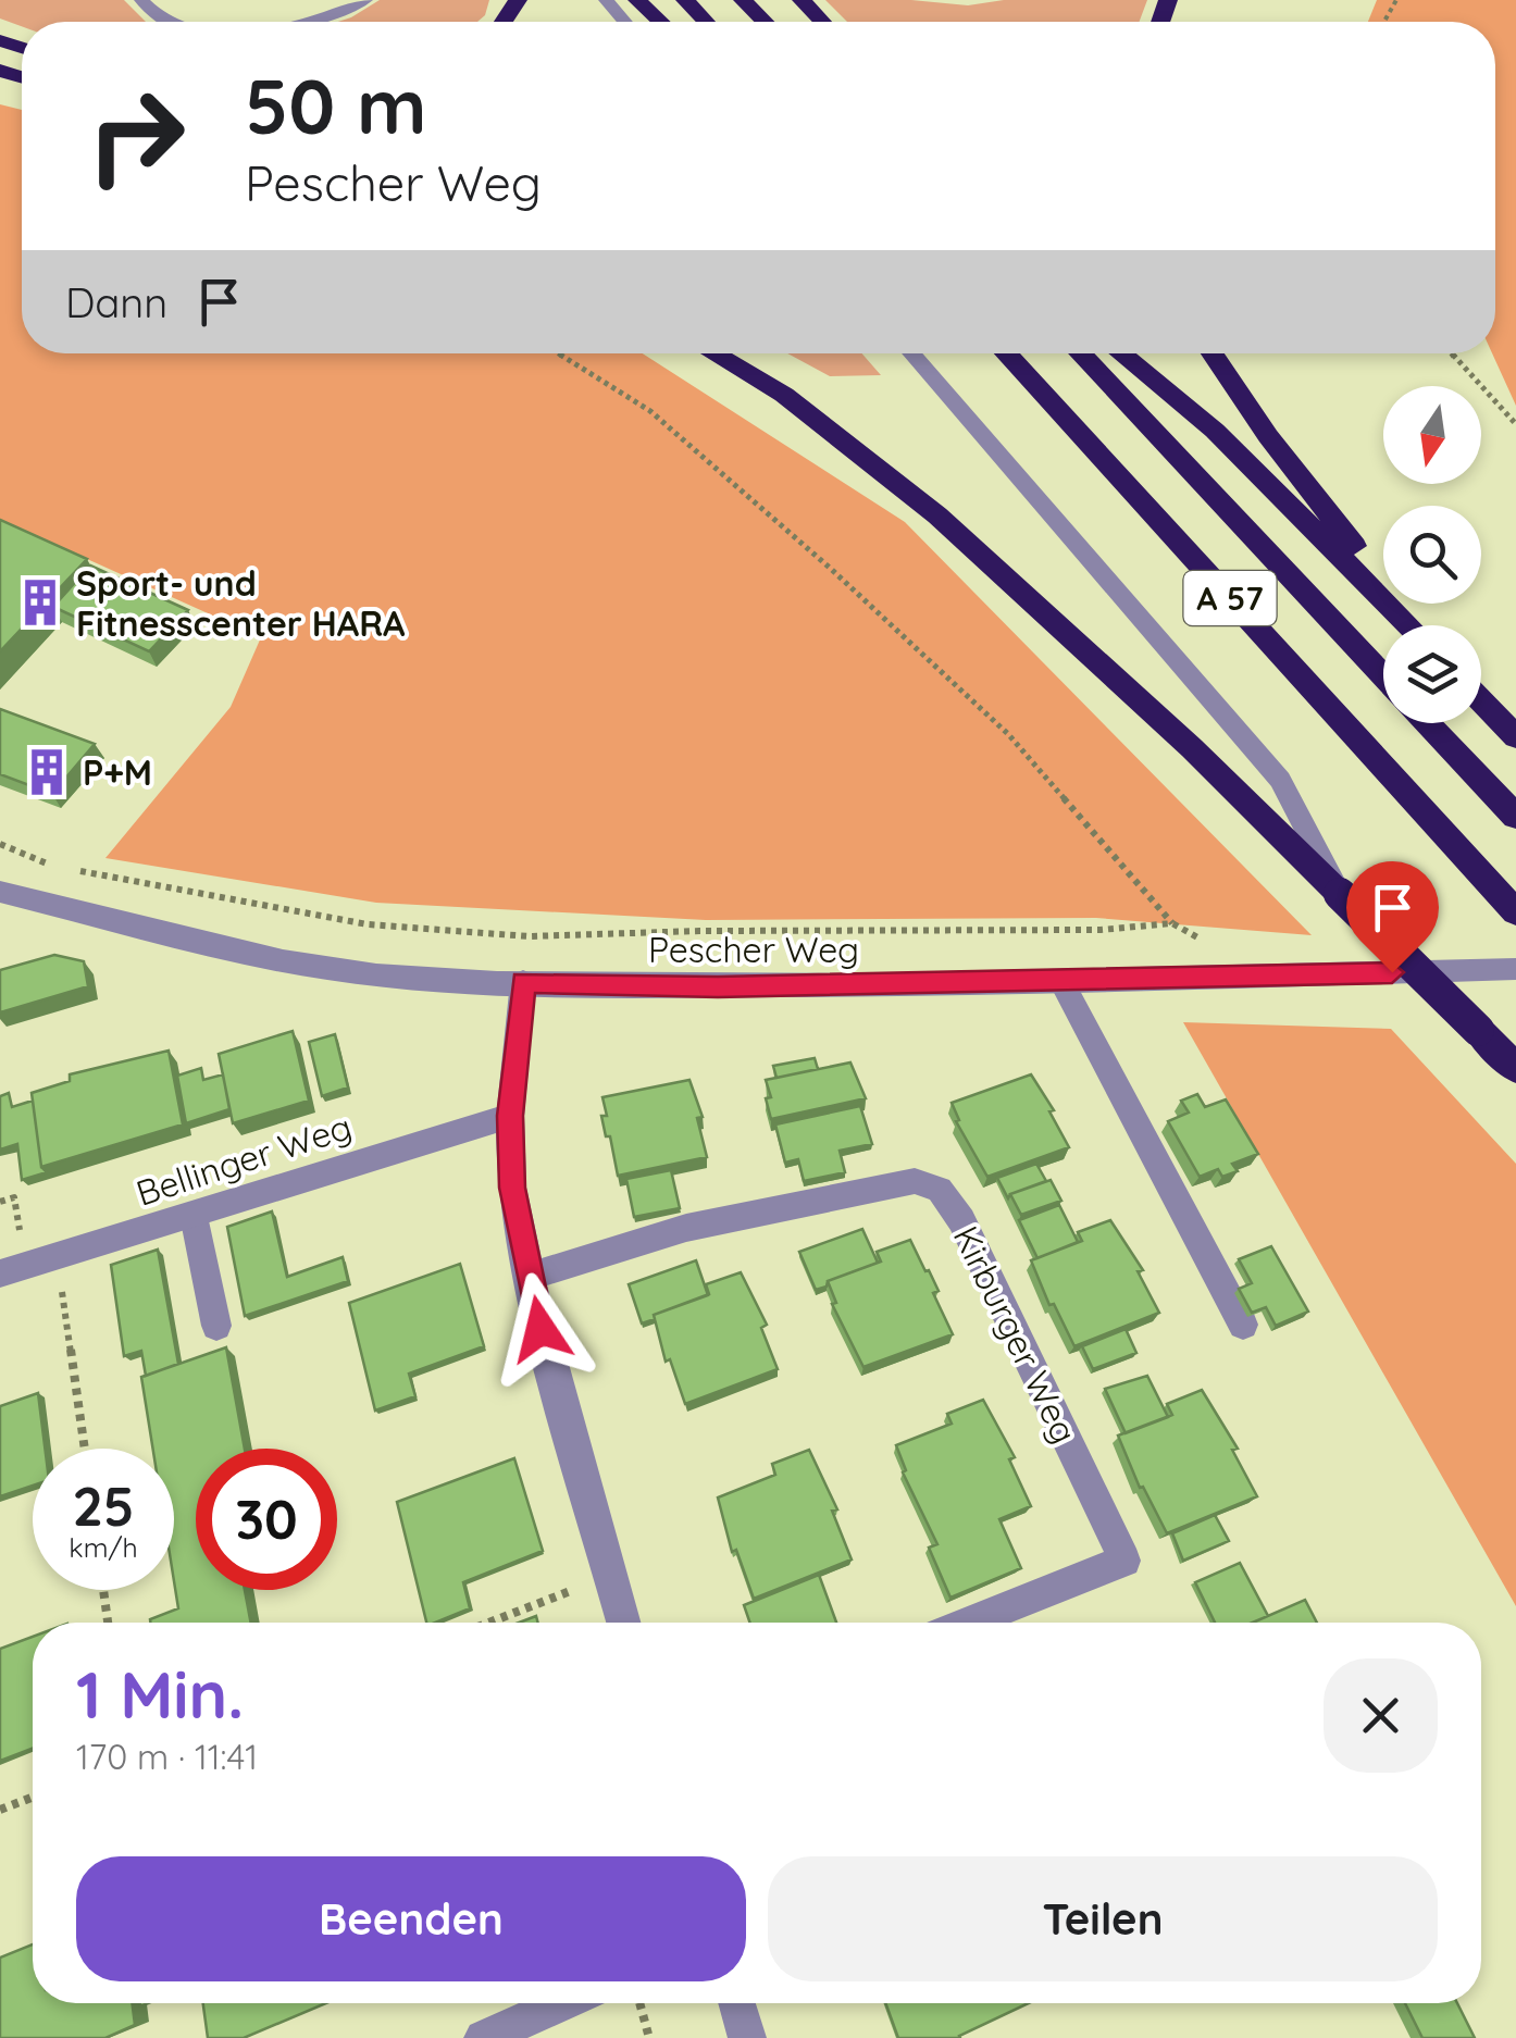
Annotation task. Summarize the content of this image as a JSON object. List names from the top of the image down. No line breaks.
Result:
{"streets":{"highway":["A 57"],"street":["Pescher Weg","Bellinger Weg","Kirburger Weg"]},"places":{"building":["Sport- und Fitnesscenter HARA","P+M"]},"north":"bottom","page":{"turn":["50 m","Pescher Weg"],"then":"Dann","speed":"25 km/h","limit":"30","heading":["1 Min.","170 m · 11:41"],"buttons":["Beenden","Teilen"]}}
